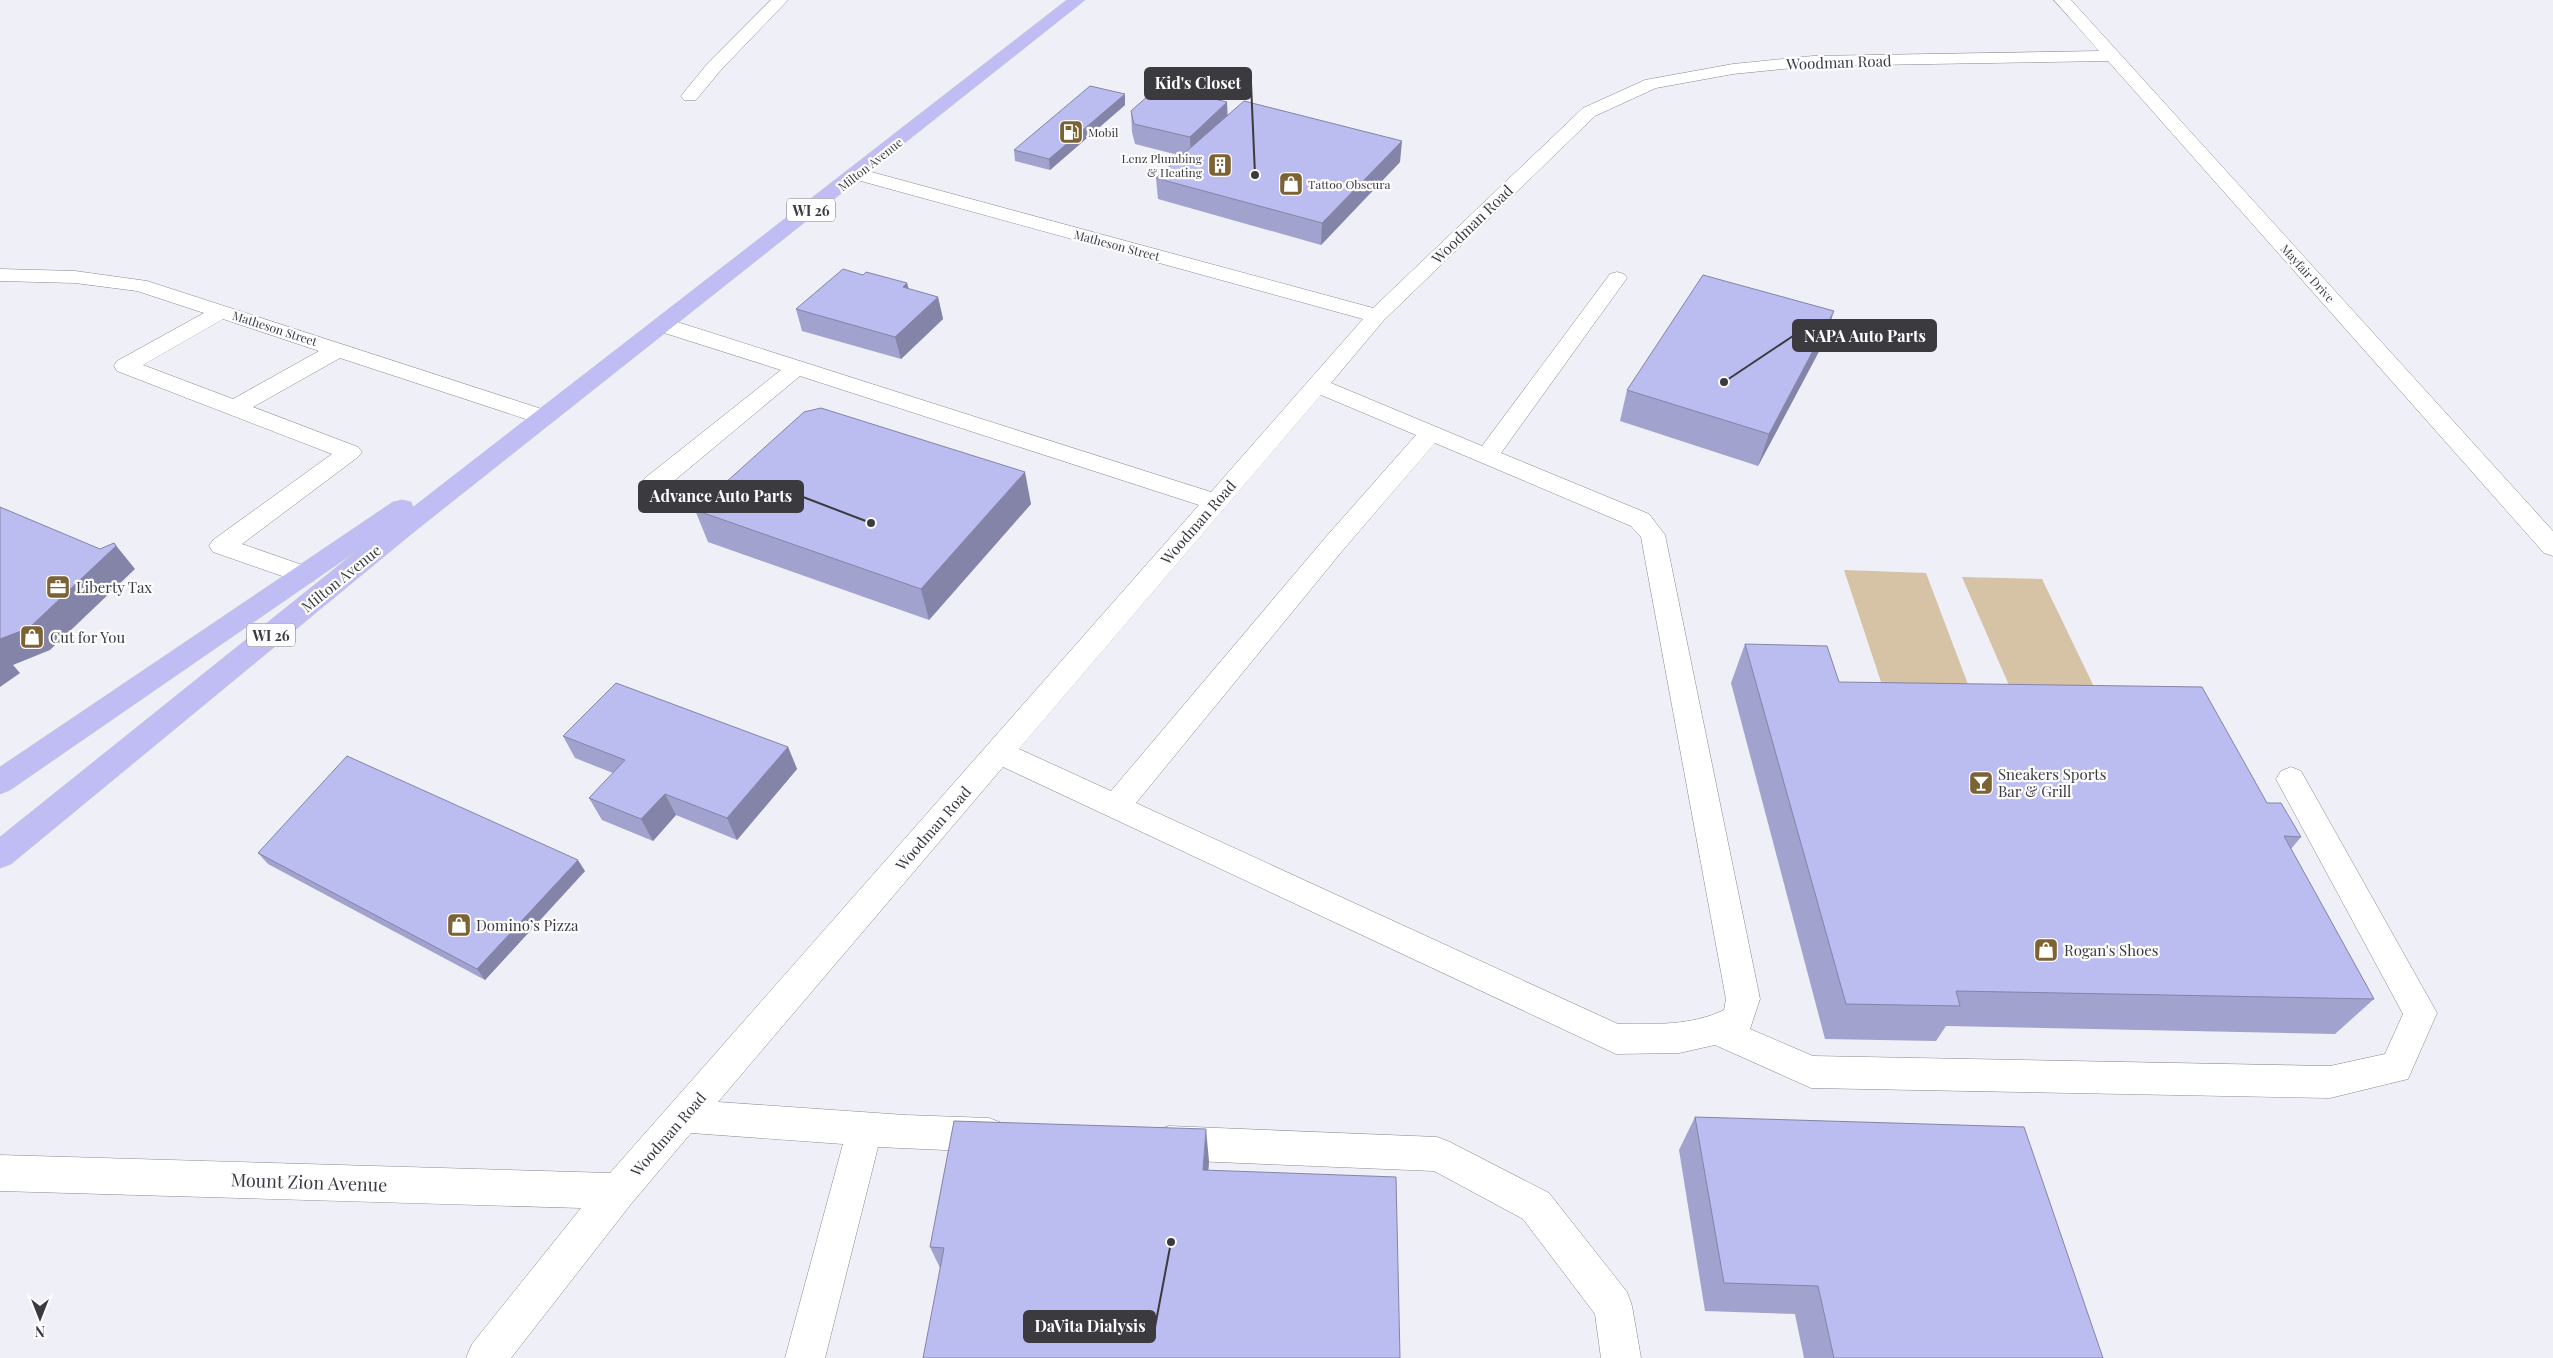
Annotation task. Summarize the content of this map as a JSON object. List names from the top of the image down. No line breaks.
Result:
{"streets":{"main road":["Milton Avenue","WI 26"],"street":["Woodman Road","Matheson Street","Mayfair Drive","Mount Zion Avenue"]},"crossings":[["Woodman Road","Matheson Street"],["Woodman Road","Mayfair Drive"],["Woodman Road","Mount Zion Avenue"],["Milton Avenue","Matheson Street"]],"places":{"fuel station":["Mobil"],"building":["Lenz Plumbing & Heating"],"other":["Kid's Closet","NAPA Auto Parts","Advance Auto Parts","DaVita Dialysis"],"shop":["Tattoo Obscura","Cut for You","Domino’s Pizza","Rogan's Shoes"],"office":["Liberty Tax"],"bar":["Sneakers Sports Bar & Grill"]},"north":"bottom"}
